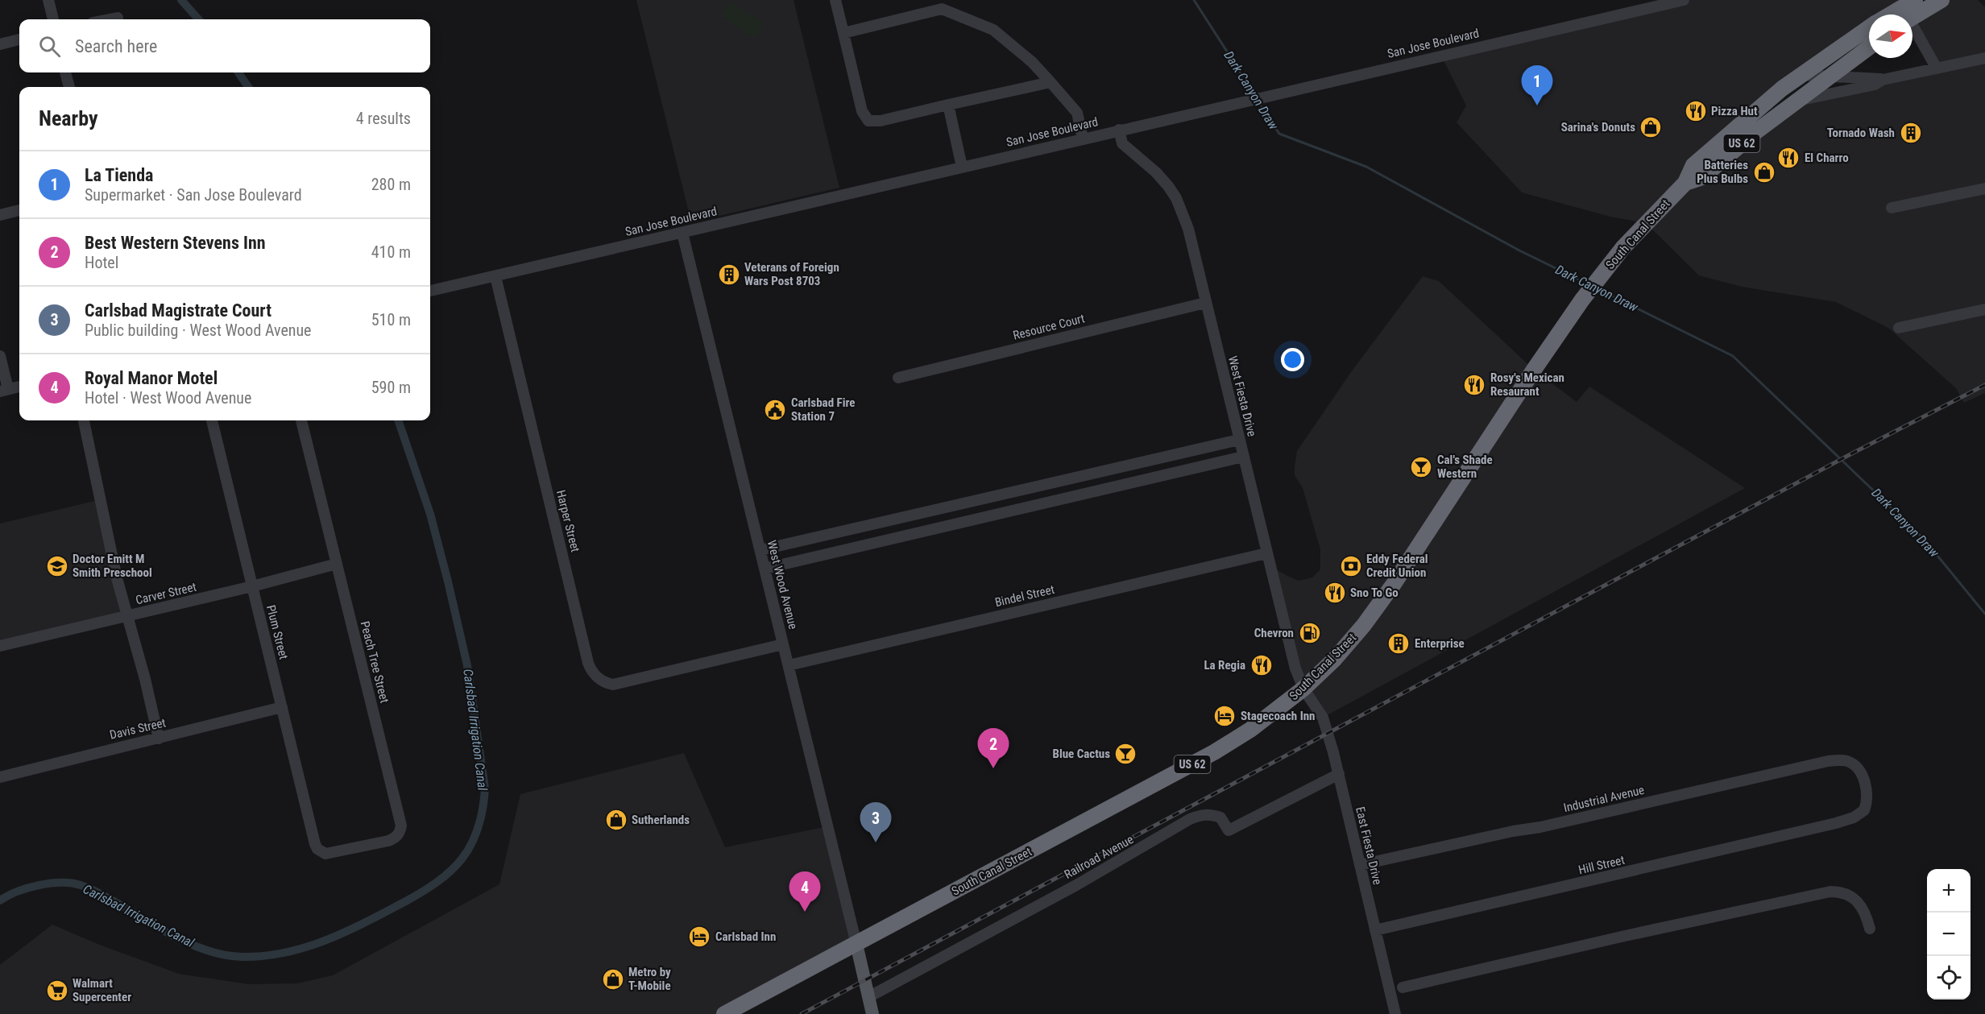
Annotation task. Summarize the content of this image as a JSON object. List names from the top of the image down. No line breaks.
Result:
{"streets":{"highway":["US 62","South Canal Street"],"street":["San Jose Boulevard","Resource Court","West Fiesta Drive","Harper Street","West Wood Avenue","Carver Street","Bindel Street","Plum Street","Peach Tree Street","Davis Street","Industrial Avenue","East Fiesta Drive","Railroad Avenue","Hill Street"]},"crossings":[["San Jose Boulevard","West Fiesta Drive"],["San Jose Boulevard","Harper Street"],["San Jose Boulevard","West Wood Avenue"],["South Canal Street","West Fiesta Drive"],["South Canal Street","West Wood Avenue"],["South Canal Street","East Fiesta Drive"],["Resource Court","West Fiesta Drive"],["West Fiesta Drive","Bindel Street"],["West Fiesta Drive","East Fiesta Drive"],["Harper Street","West Wood Avenue"],["West Wood Avenue","Bindel Street"],["Carver Street","Plum Street"],["Carver Street","Peach Tree Street"],["Plum Street","Peach Tree Street"],["Plum Street","Davis Street"],["Industrial Avenue","East Fiesta Drive"],["Industrial Avenue","Hill Street"],["East Fiesta Drive","Railroad Avenue"],["East Fiesta Drive","Hill Street"]],"water":["Dark Canyon Draw","Carlsbad Irrigation Canal"],"places":{"restaurant":["Pizza Hut","El Charro","Rosy's Mexican Resaurant","Sno To Go","La Regia"],"shop":["Sarina's Donuts","Batteries Plus Bulbs","Sutherlands","Metro by T-Mobile"],"building":["Tornado Wash","Veterans of Foreign Wars Post 8703","Enterprise"],"public building":["Carlsbad Fire Station 7"],"bar":["Cal's Shade Western","Blue Cactus"],"school or university":["Doctor Emitt M Smith Preschool"],"bank":["Eddy Federal Credit Union"],"fuel station":["Chevron"],"hotel":["Stagecoach Inn","Carlsbad Inn"],"supermarket":["Walmart Supercenter"]},"north":"right","page":{"search":"Search here","pins":["1","2","3","4"],"heading":["Nearby","4 results"],"list":[{"mark":"1","name":"La Tienda","note":"Supermarket · San Jose Boulevard","value":"280 m"},{"mark":"2","name":"Best Western Stevens Inn","note":"Hotel","value":"410 m"},{"mark":"3","name":"Carlsbad Magistrate Court","note":"Public building · West Wood Avenue","value":"510 m"},{"mark":"4","name":"Royal Manor Motel","note":"Hotel · West Wood Avenue","value":"590 m"}],"map_buttons":["+","−"]}}
